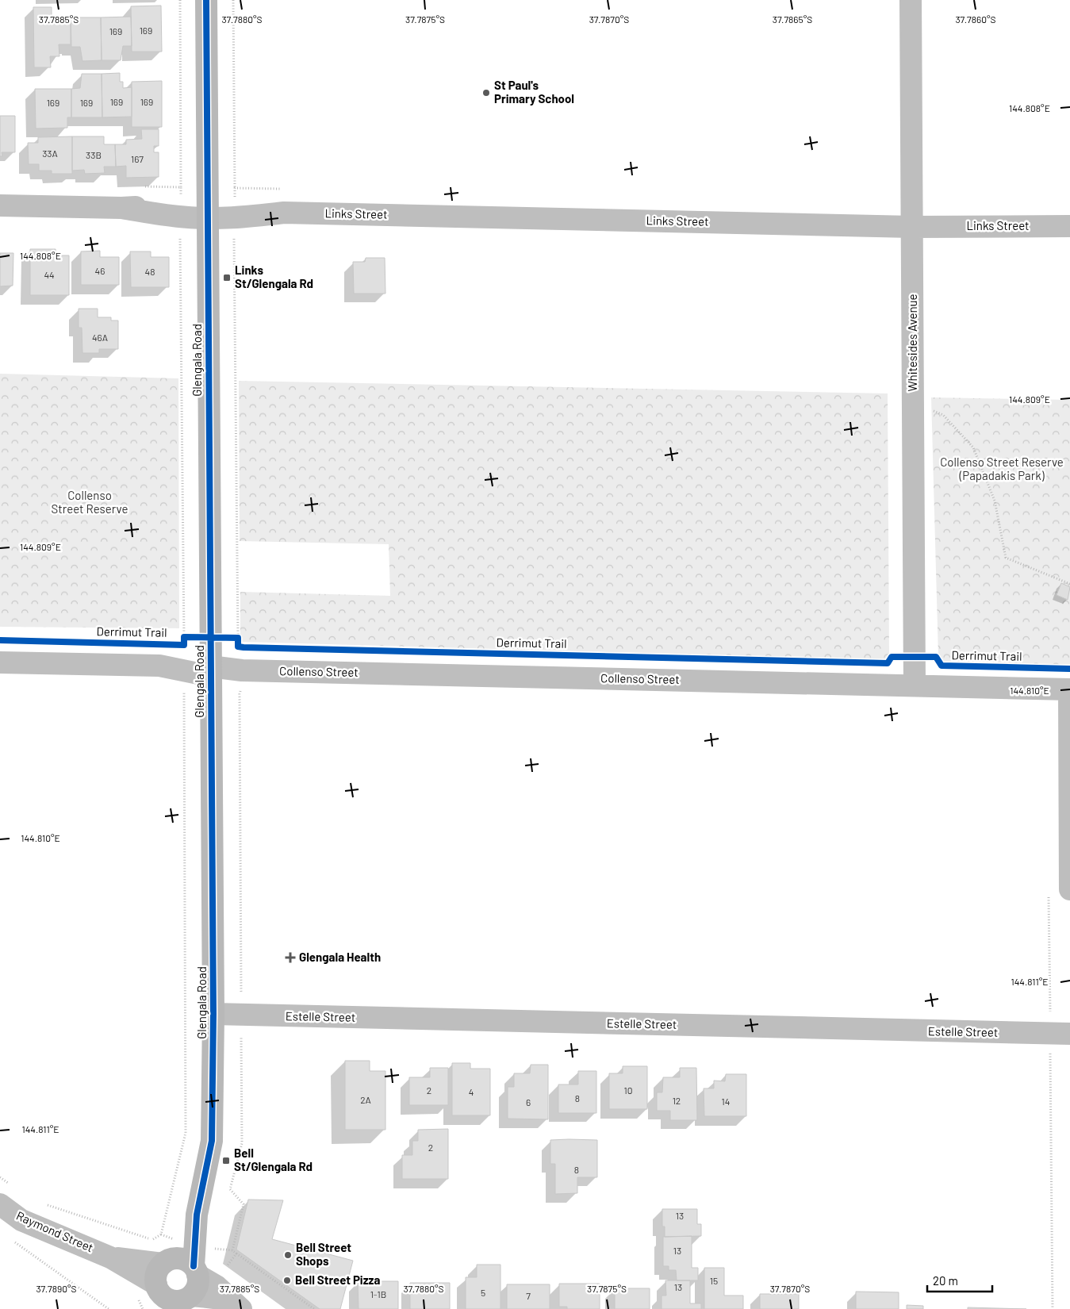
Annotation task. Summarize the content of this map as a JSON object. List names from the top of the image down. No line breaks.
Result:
{"streets":{"street":["Links Street","Whitesides Avenue","Glengala Road","Collenso Street","Estelle Street","Raymond Street"],"cycle path":["Derrimut Trail"]},"crossings":[["Links Street","Whitesides Avenue"],["Links Street","Glengala Road"],["Whitesides Avenue","Collenso Street"],["Glengala Road","Derrimut Trail"],["Glengala Road","Collenso Street"],["Glengala Road","Estelle Street"],["Glengala Road","Raymond Street"],["Derrimut Trail","Collenso Street"]],"parks":["Collenso Street Reserve (Papadakis Park)","Collenso Street Reserve"],"places":{"other":["St Paul's Primary School","Bell Street Shops","Bell Street Pizza"],"transit":["Links St/Glengala Rd","Bell St/Glengala Rd"],"health":["Glengala Health"]},"house_numbers":["169","169","169","169","169","169","33A","33B","167","46","48","44","46A","2","10","4","8","2A","12","14","6","2","8","13","13","15","13","5","1-1B","7"],"scale_bar":"20 m","coordinates":["37.7885°S","37.7880°S","37.7875°S","37.7870°S","37.7865°S","37.7860°S","144.808°E","144.809°E","144.810°E","144.811°E","37.7890°S"]}
